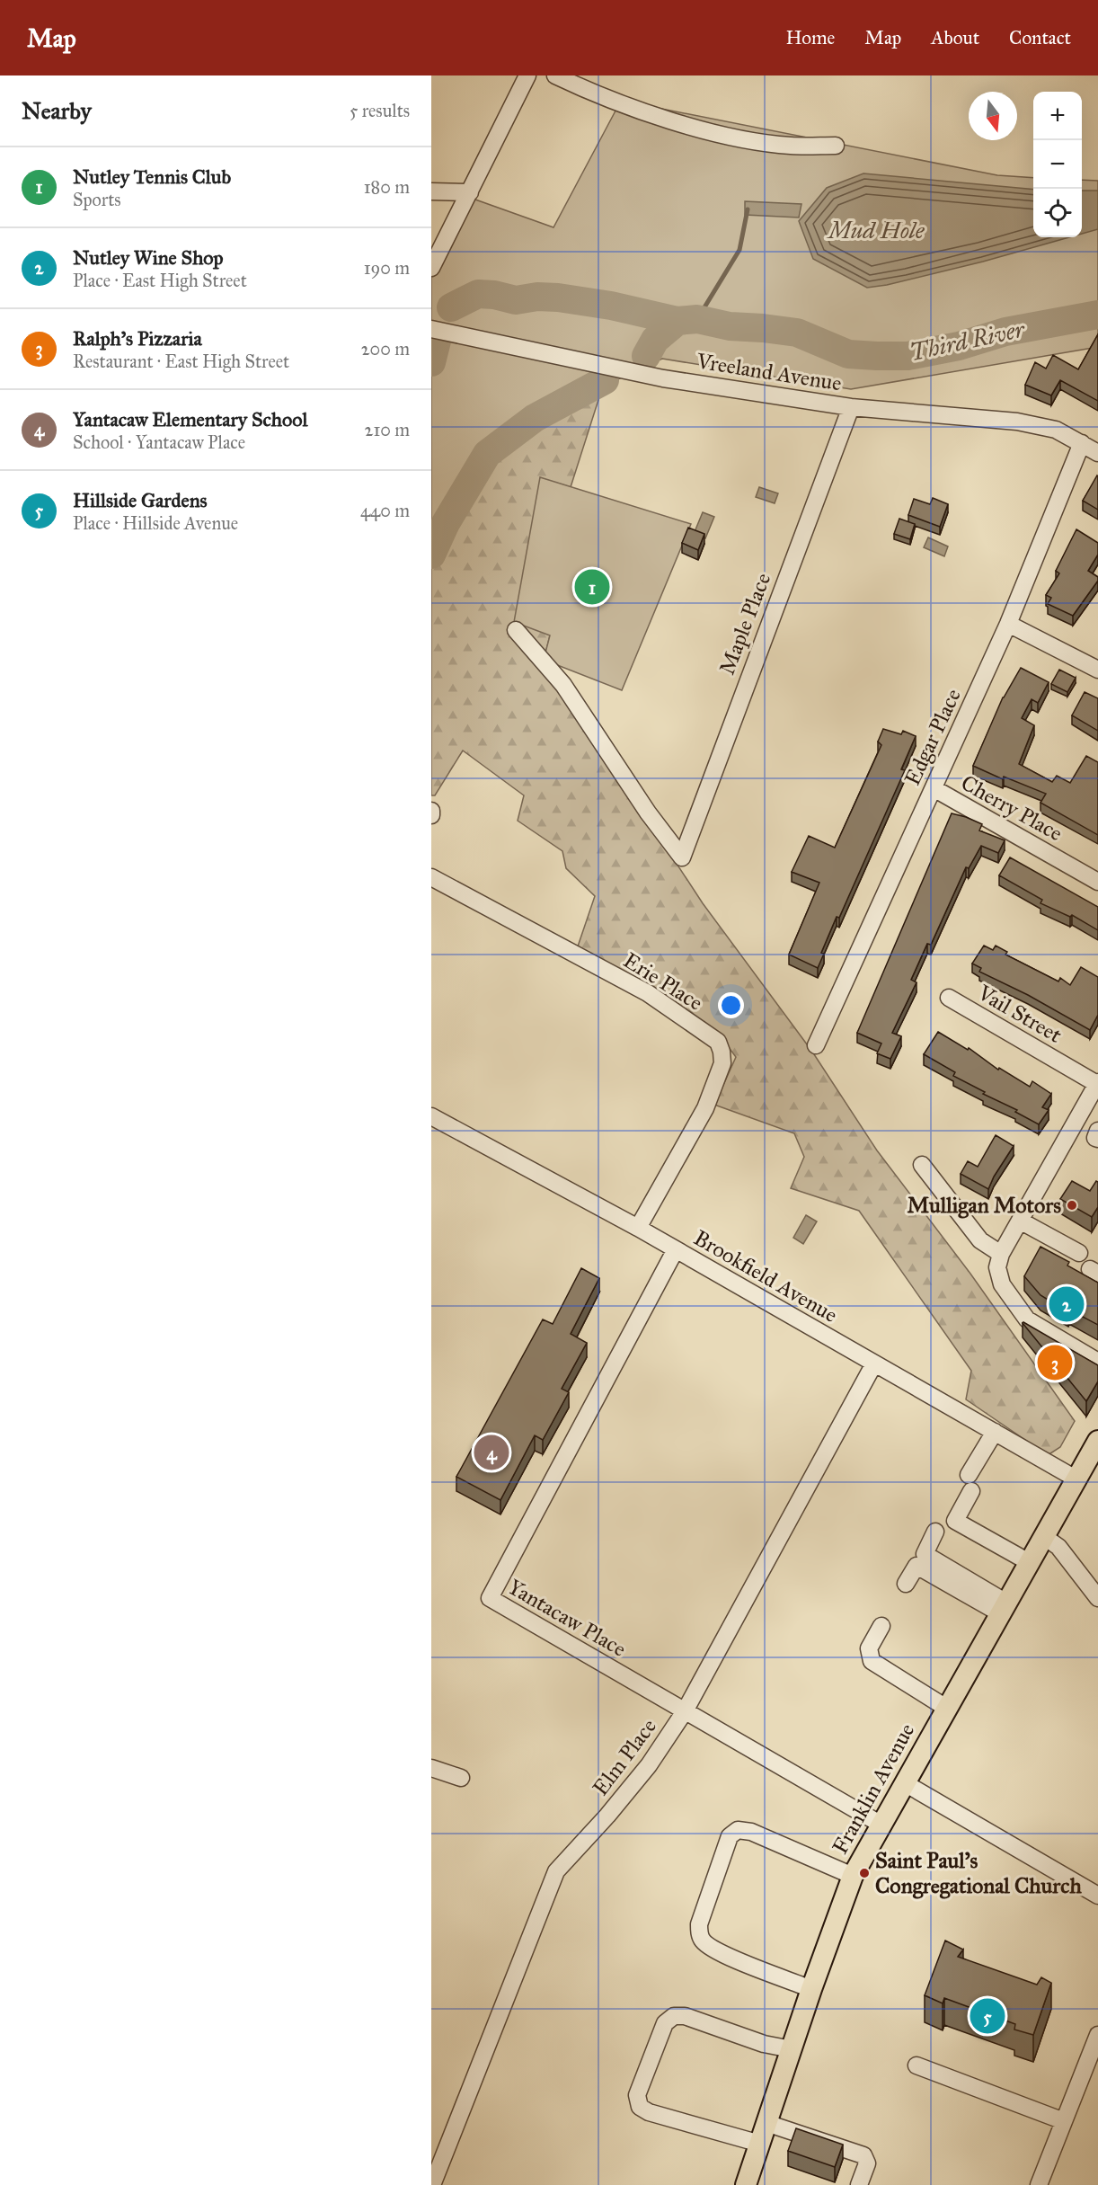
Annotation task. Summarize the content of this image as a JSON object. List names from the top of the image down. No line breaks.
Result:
{"streets":{"main road":["Franklin Avenue"],"street":["Vreeland Avenue","Maple Place","Edgar Place","Cherry Place","Erie Place","Vail Street","Brookfield Avenue","Yantacaw Place","Elm Place"]},"crossings":[["Vreeland Avenue","Maple Place"],["Vreeland Avenue","Edgar Place"],["Edgar Place","Cherry Place"],["Erie Place","Brookfield Avenue"],["Brookfield Avenue","Yantacaw Place"],["Brookfield Avenue","Elm Place"],["Brookfield Avenue","Franklin Avenue"],["Yantacaw Place","Elm Place"],["Yantacaw Place","Franklin Avenue"]],"water":["Mud Hole","Third River"],"places":["Mulligan Motors","Saint Paul's Congregational Church"],"north":"bottom","page":{"header":"Map","nav":["Home","Map","About","Contact"],"heading":["Nearby","5 results"],"map_buttons":["+","−"],"list":[{"mark":"1","name":"Nutley Tennis Club","note":"Sports","value":"180 m"},{"mark":"2","name":"Nutley Wine Shop","note":"Place · East High Street","value":"190 m"},{"mark":"3","name":"Ralph's Pizzaria","note":"Restaurant · East High Street","value":"200 m"},{"mark":"4","name":"Yantacaw Elementary School","note":"School · Yantacaw Place","value":"210 m"},{"mark":"5","name":"Hillside Gardens","note":"Place · Hillside Avenue","value":"440 m"}],"pins":["1","2","3","4","5"]}}
